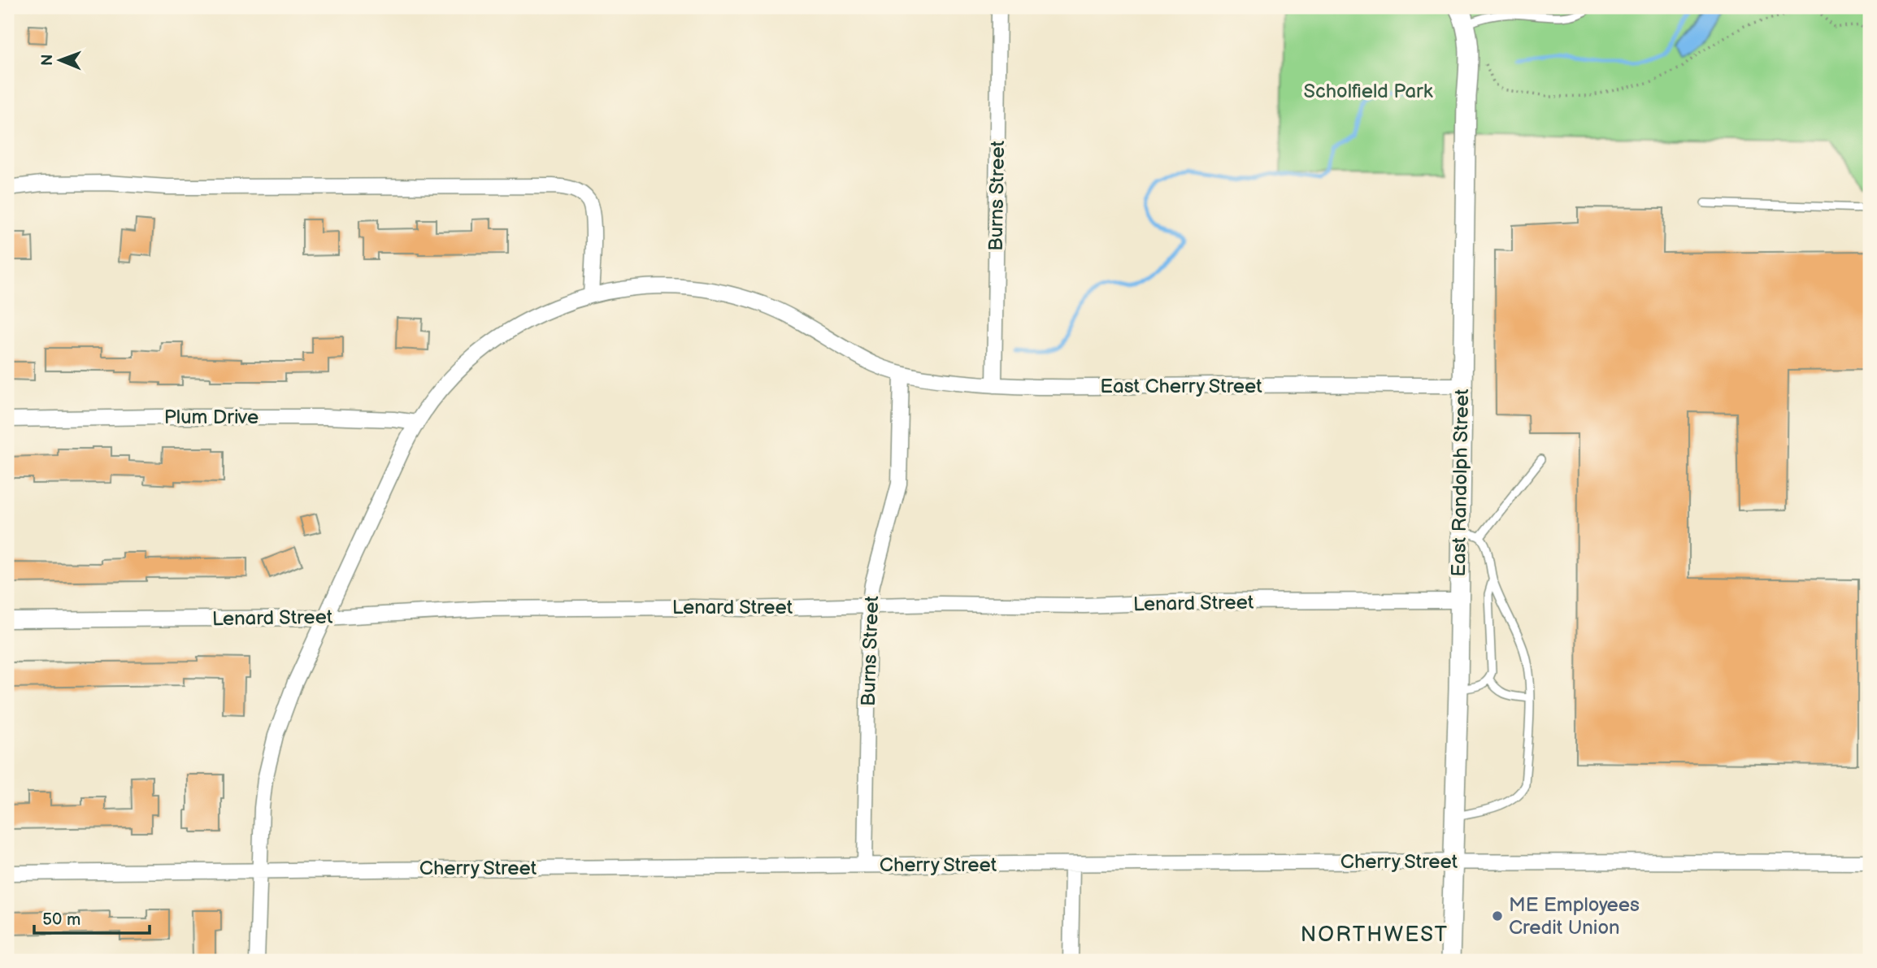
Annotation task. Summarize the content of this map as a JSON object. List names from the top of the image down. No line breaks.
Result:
{"streets":{"street":["Burns Street","East Cherry Street","Plum Drive","East Randolph Street","Lenard Street","Cherry Street"]},"crossings":[["Burns Street","East Cherry Street"],["Burns Street","Lenard Street"],["Burns Street","Cherry Street"],["East Cherry Street","Plum Drive"],["East Cherry Street","East Randolph Street"],["East Cherry Street","Lenard Street"],["East Cherry Street","Cherry Street"],["East Randolph Street","Lenard Street"],["East Randolph Street","Cherry Street"]],"districts":["NORTHWEST"],"parks":["Scholfield Park"],"places":["ME Employees Credit Union"],"scale_bar":"50 m","north":"left"}
